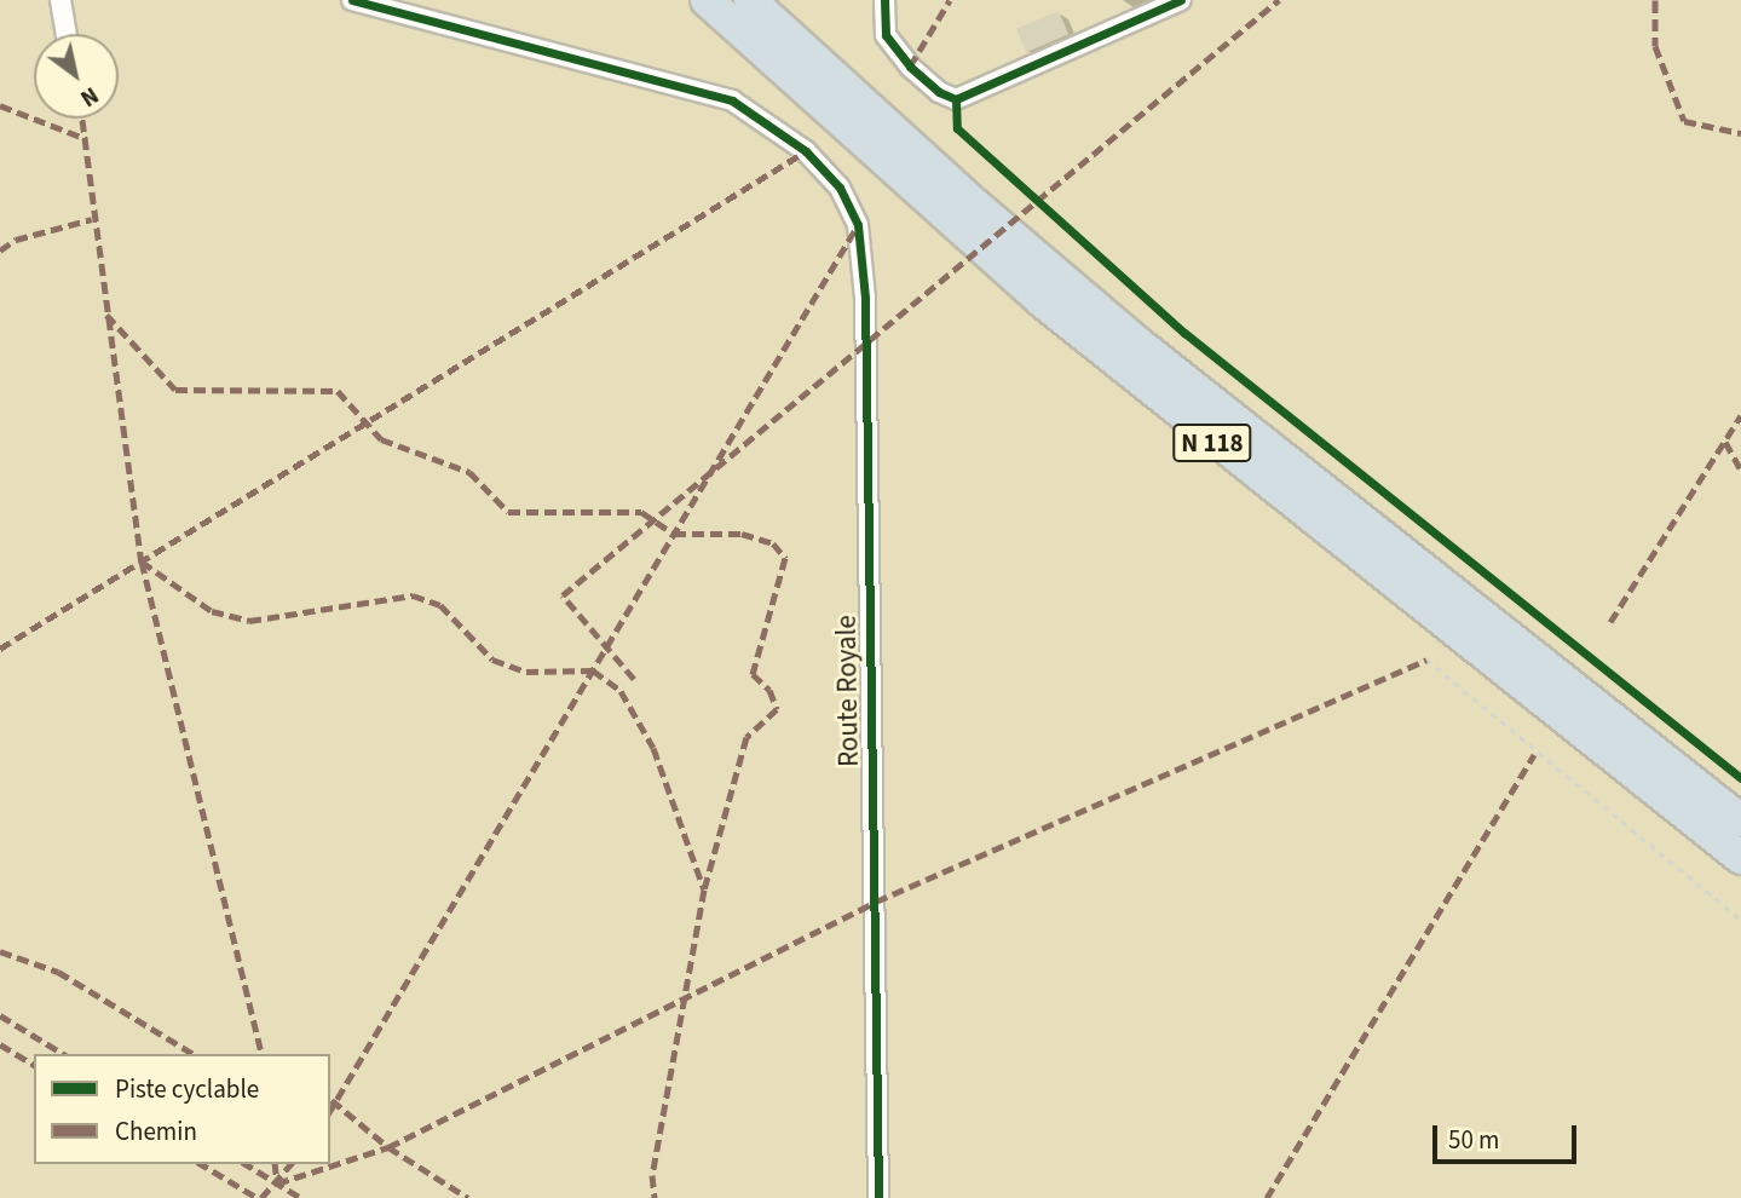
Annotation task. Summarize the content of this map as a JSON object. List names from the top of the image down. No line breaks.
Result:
{"streets":{"highway":["N 118"],"street":["Route Royale"]},"legend":["Piste cyclable","Chemin"],"scale_bar":"50 m","north":"bottom right"}
